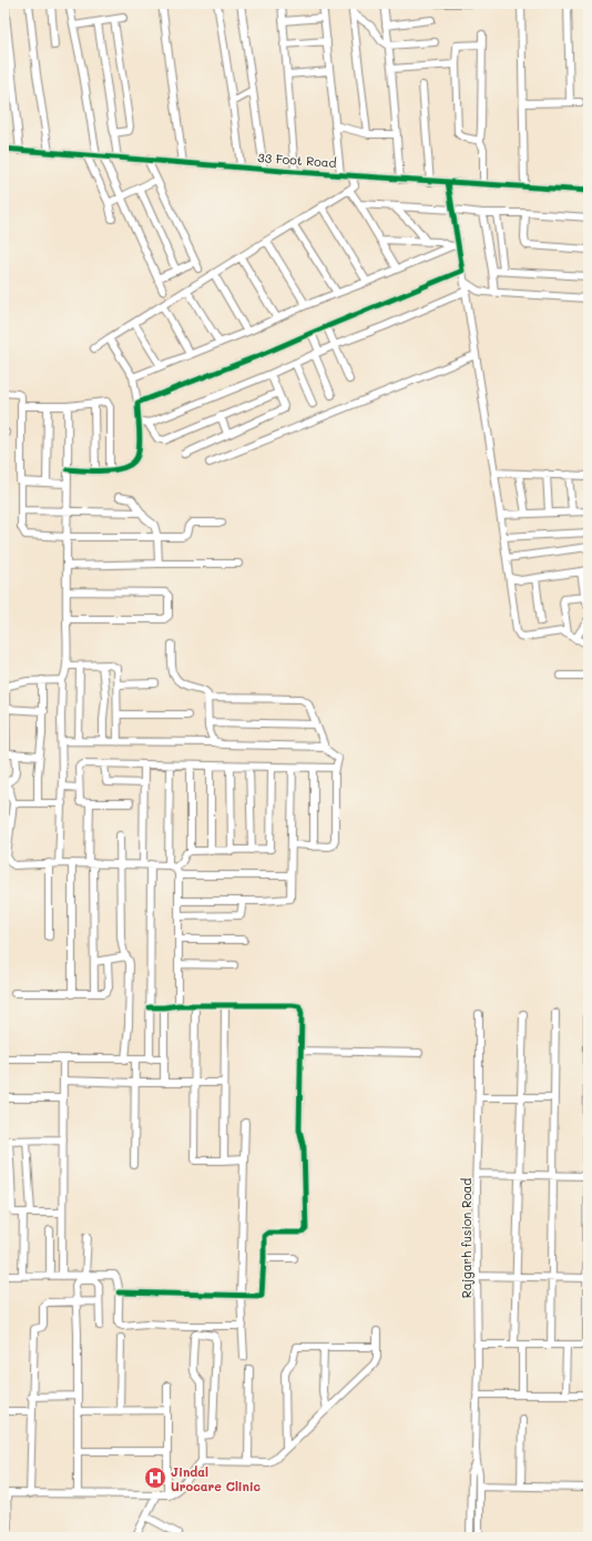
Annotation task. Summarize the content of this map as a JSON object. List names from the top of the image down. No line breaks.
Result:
{"streets":{"street":["33 Foot Road","Rajgarh fusion Road"]},"places":{"hospital":["Jindal Urocare Clinic"]}}
